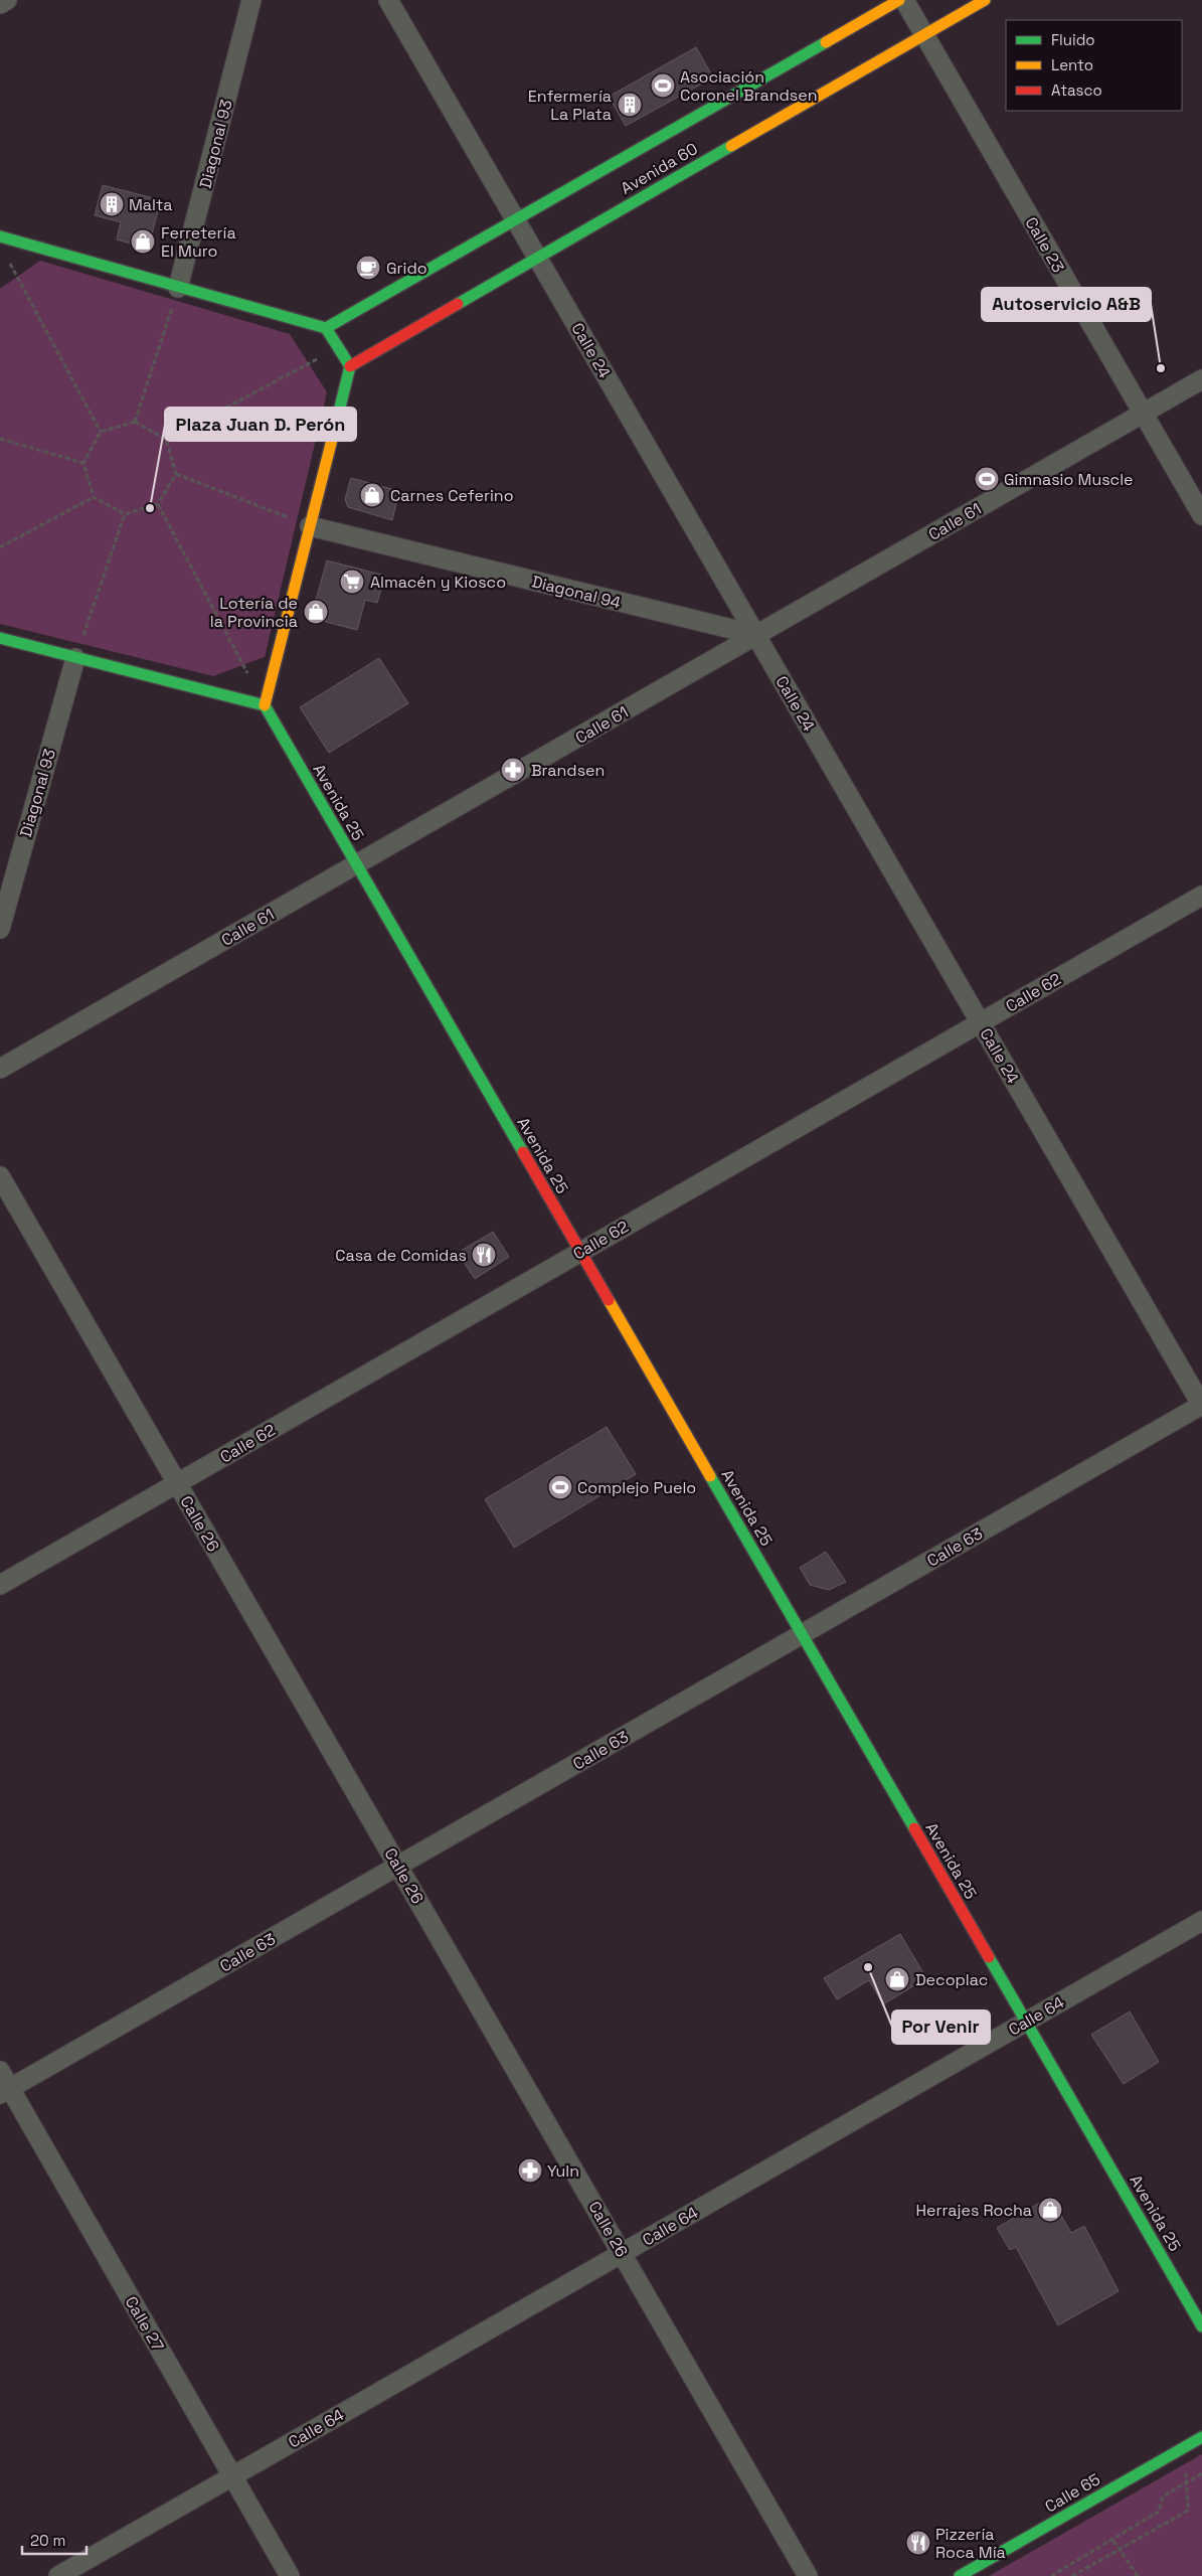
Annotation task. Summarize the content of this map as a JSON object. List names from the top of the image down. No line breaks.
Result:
{"streets":{"main road":["Avenida 60","Avenida 25","Calle 65"],"street":["Diagonal 93","Calle 23","Calle 24","Calle 61","Diagonal 94","Calle 62","Calle 26","Calle 63","Calle 64","Calle 27"]},"crossings":[["Avenida 60","Calle 23"],["Avenida 60","Calle 24"],["Calle 23","Calle 61"],["Calle 24","Calle 61"],["Calle 24","Diagonal 94"],["Calle 24","Calle 62"],["Calle 24","Calle 63"],["Calle 61","Diagonal 94"],["Calle 61","Avenida 25"],["Avenida 25","Calle 62"],["Avenida 25","Calle 63"],["Avenida 25","Calle 64"],["Calle 62","Calle 26"],["Calle 26","Calle 63"],["Calle 26","Calle 64"],["Calle 63","Calle 27"],["Calle 64","Calle 27"]],"places":{"sports":["Asociación Coronel Brandsen","Gimnasio Muscle","Complejo Puelo"],"building":["Enfermería La Plata","Malta"],"shop":["Ferretería El Muro","Carnes Ceferino","Lotería de la Provincia","Decoplac","Herrajes Rocha"],"cafe":["Grido"],"other":["Autoservicio A&B","Plaza Juan D. Perón","Por Venir"],"supermarket":["Almacén y Kiosco"],"pharmacy":["Brandsen","Yuln"],"restaurant":["Casa de Comidas","Pizzería Roca Mía"]},"legend":["Fluido","Lento","Atasco"],"scale_bar":"20 m"}
